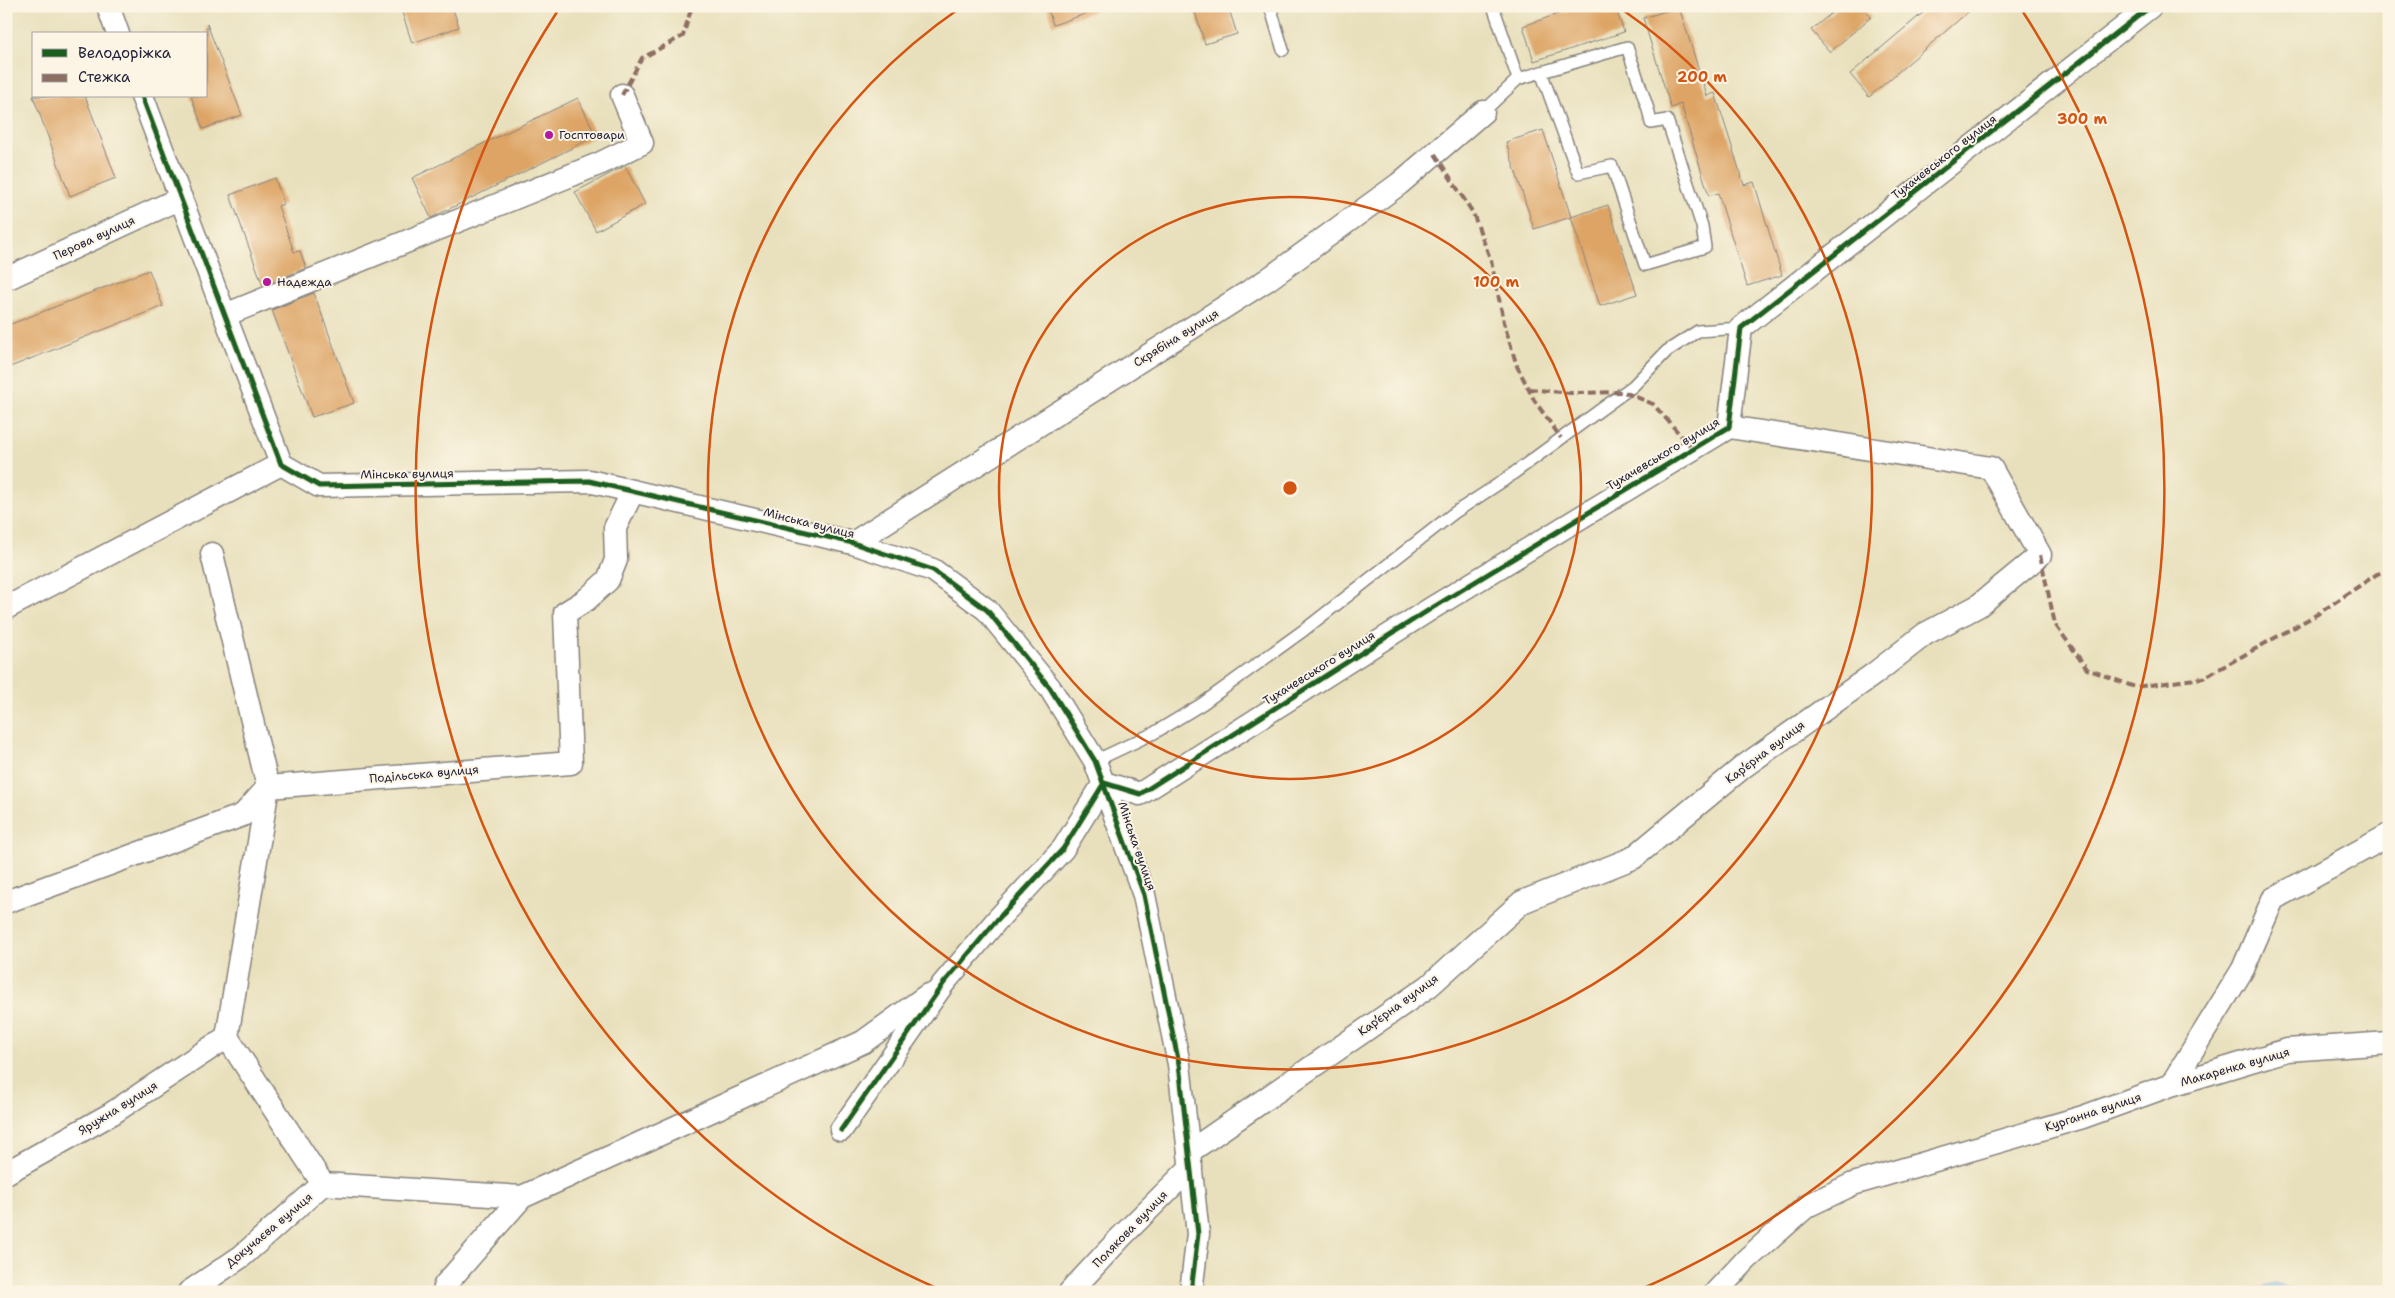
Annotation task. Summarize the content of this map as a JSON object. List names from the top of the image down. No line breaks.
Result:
{"streets":{"street":["Тухачевського вулиця","Перова вулиця","Скрябіна вулиця","Мінська вулиця","Кар’єрна вулиця","Подільська вулиця","Макаренка вулиця","Яружна вулиця","Курганна вулиця","Полякова вулиця","Докучаєва вулиця"]},"crossings":[["Тухачевського вулиця","Мінська вулиця"],["Тухачевського вулиця","Кар’єрна вулиця"],["Скрябіна вулиця","Мінська вулиця"],["Мінська вулиця","Кар’єрна вулиця"],["Мінська вулиця","Подільська вулиця"],["Мінська вулиця","Полякова вулиця"],["Кар’єрна вулиця","Полякова вулиця"],["Макаренка вулиця","Курганна вулиця"]],"places":["Госптовари","Надежда"],"legend":["Велодоріжка","Стежка"],"rings":["200 m","300 m","100 m"]}
